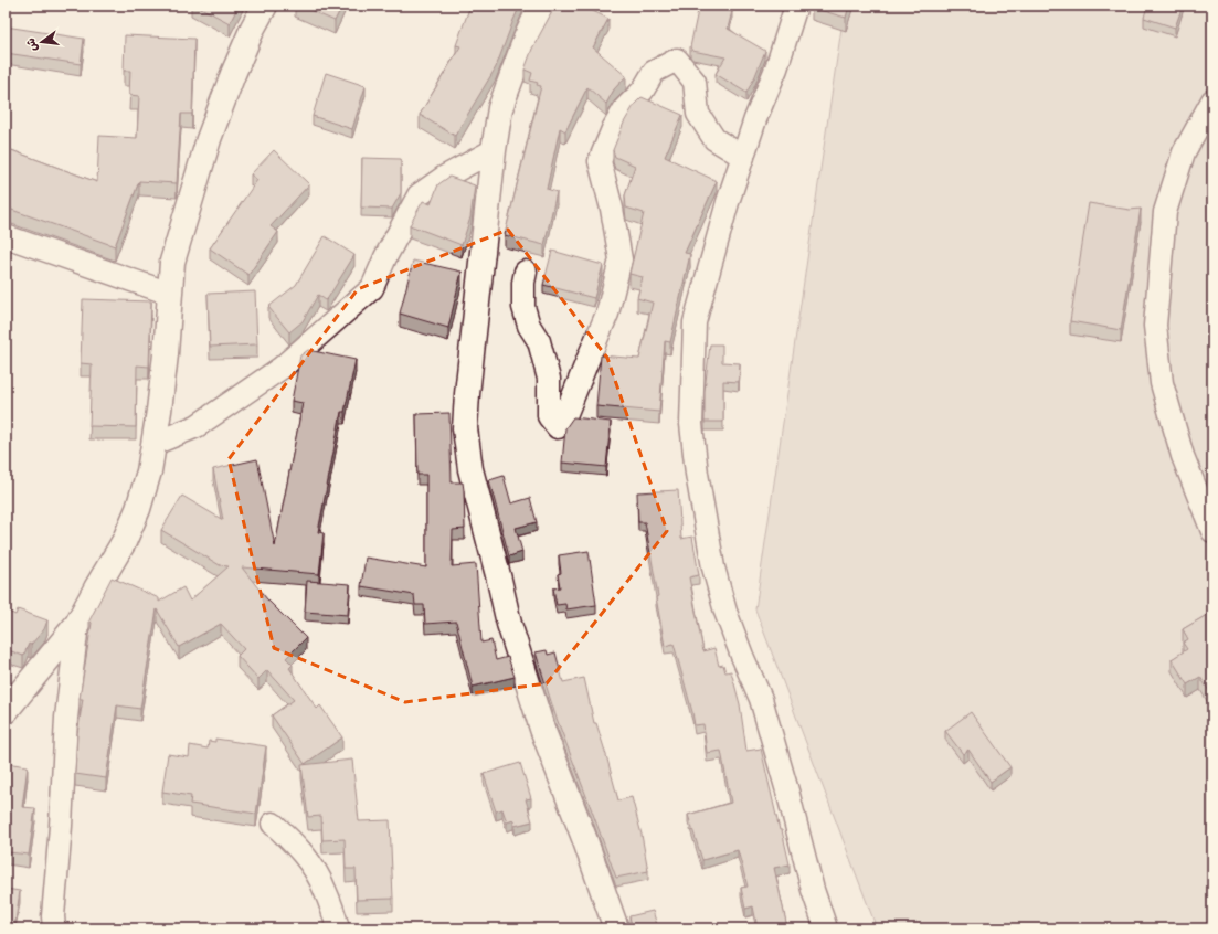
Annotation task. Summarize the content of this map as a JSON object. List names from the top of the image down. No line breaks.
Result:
{"north":"left"}
